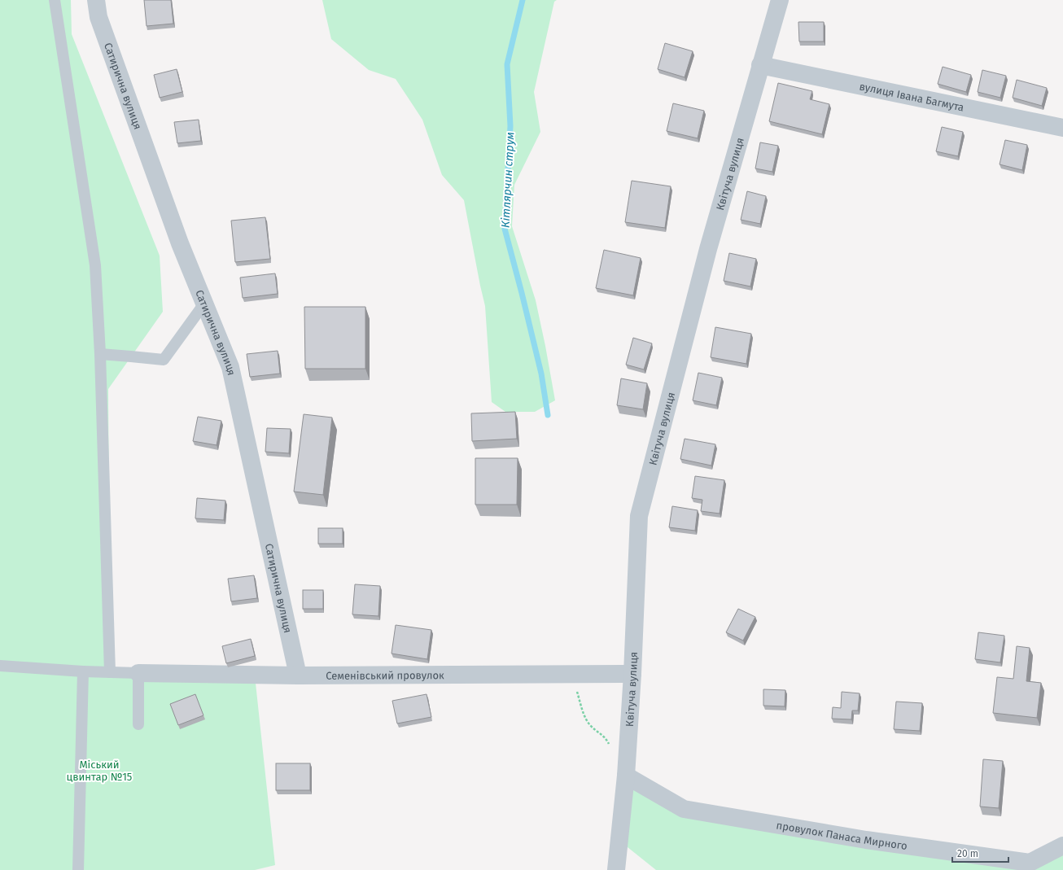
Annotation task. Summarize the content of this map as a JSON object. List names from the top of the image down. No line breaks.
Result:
{"streets":{"street":["Сатирична вулиця","вулиця Івана Багмута","Квітуча вулиця","Семенівський провулок","провулок Панаса Мирного"]},"crossings":[["Сатирична вулиця","Семенівський провулок"],["вулиця Івана Багмута","Квітуча вулиця"],["Квітуча вулиця","Семенівський провулок"],["Квітуча вулиця","провулок Панаса Мирного"]],"water":["Кітлярчин струм"],"parks":["Міський цвинтар №15"],"scale_bar":"20 m"}
